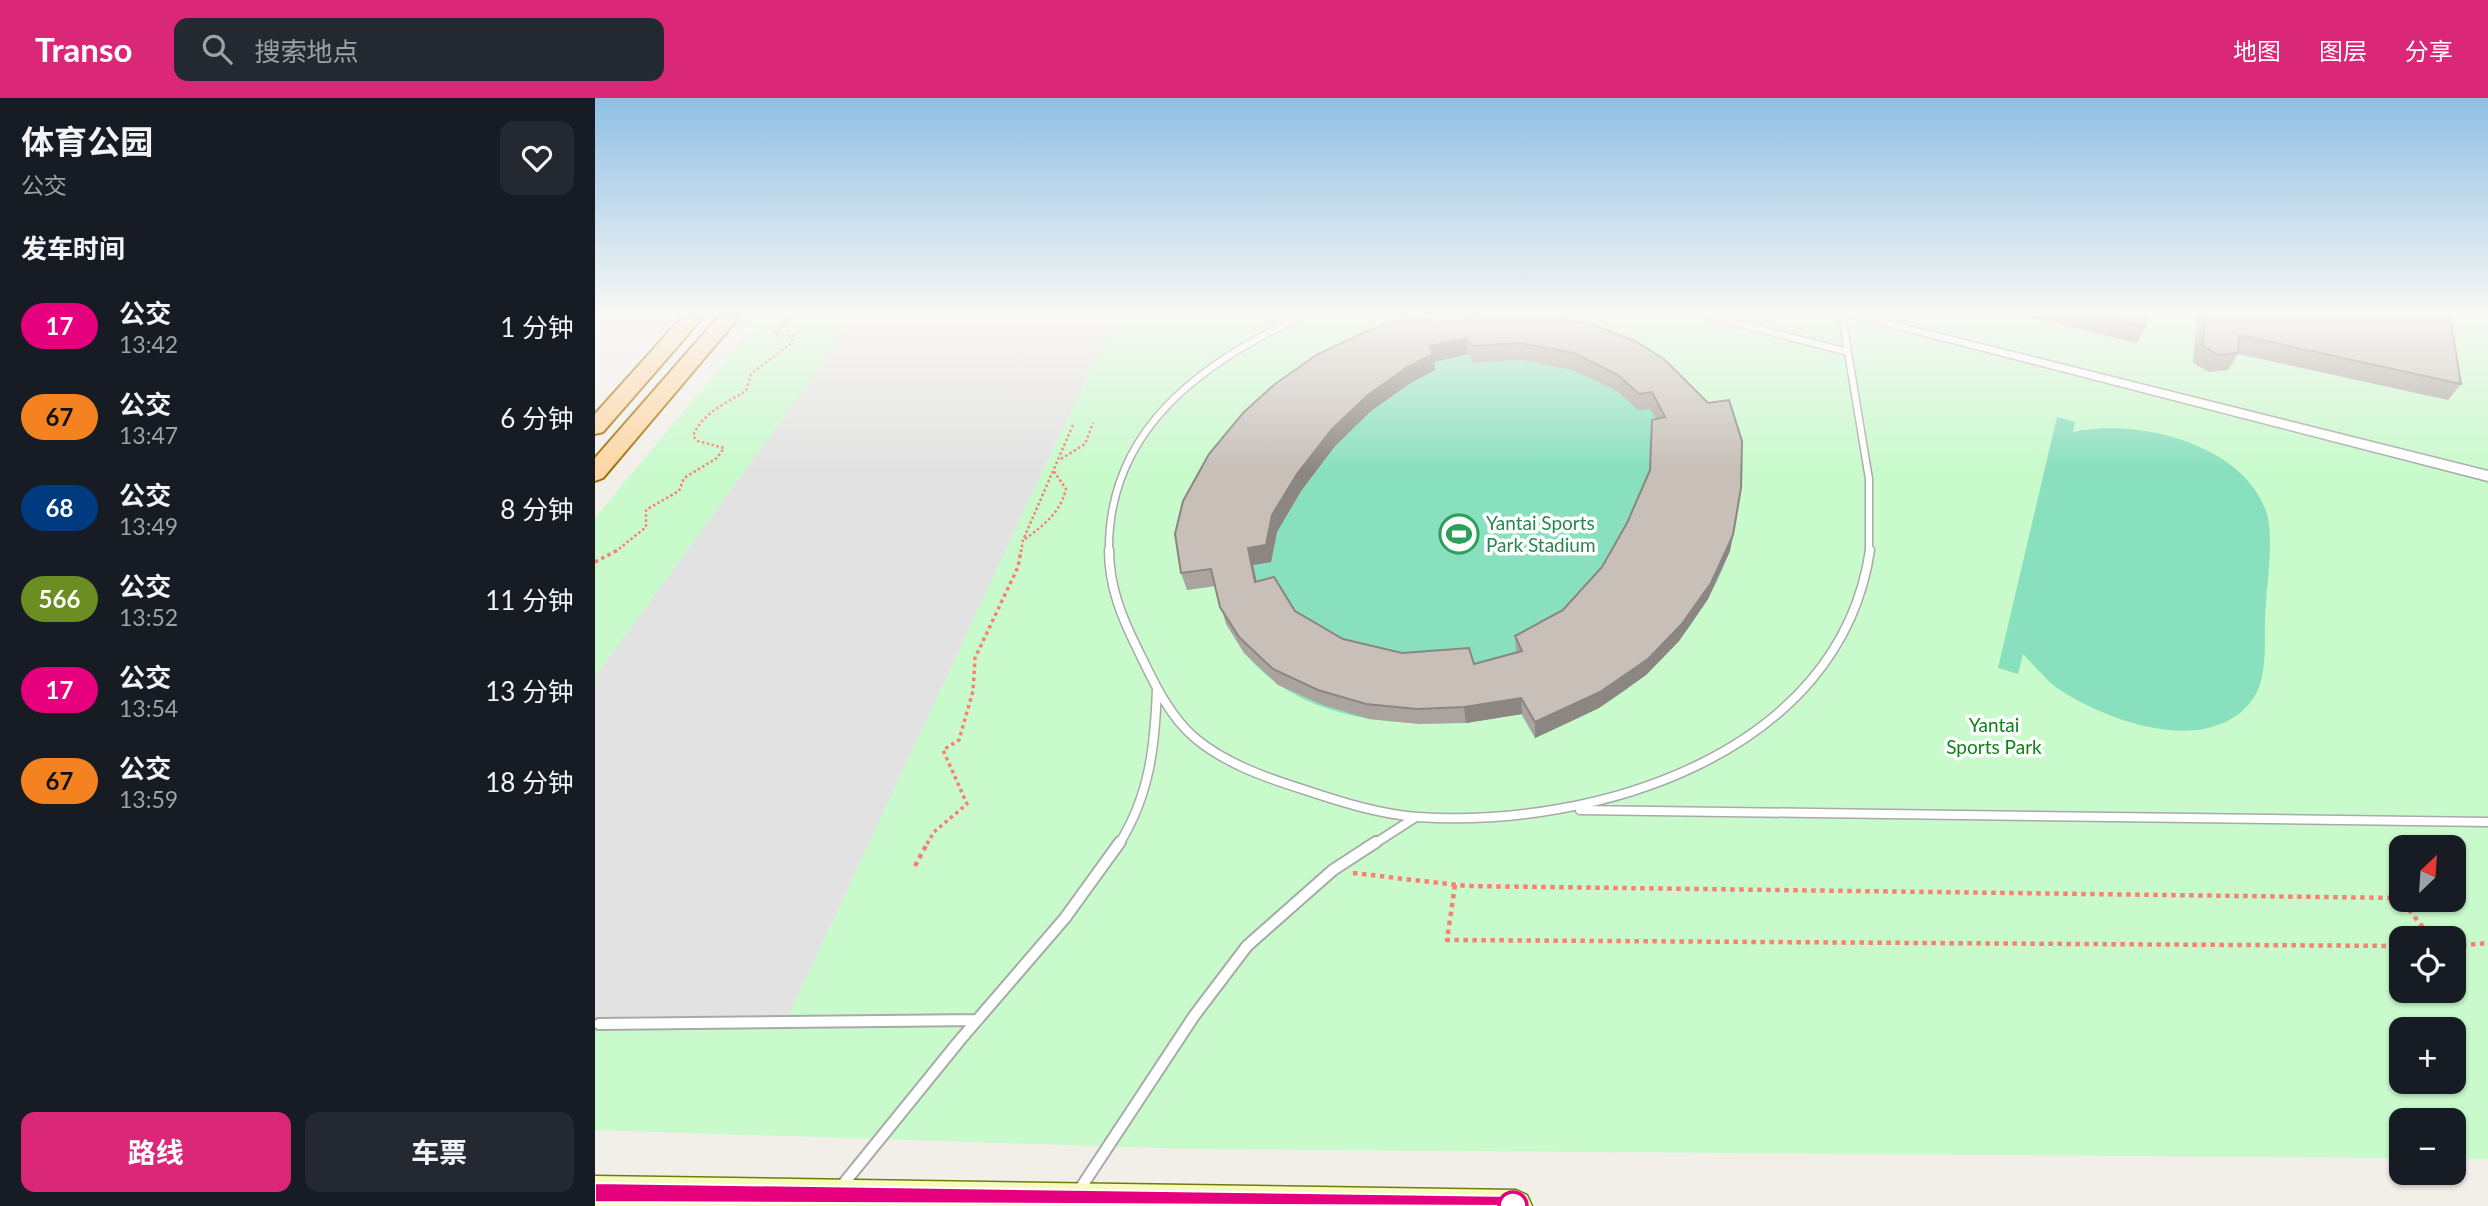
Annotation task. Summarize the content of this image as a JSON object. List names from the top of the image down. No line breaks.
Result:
{"parks":["Yantai Sports Park"],"places":{"sports":["Yantai Sports Park Stadium"]},"lines":["bus line 17"],"north":"top right","page":{"header":"Transo","search":"搜索地点","nav":["地图","图层","分享"],"heading":[["体育公园","公交"],"发车时间"],"list":[{"mark":"17","name":"公交","note":"13:42","value":"1 分钟"},{"mark":"67","name":"公交","note":"13:47","value":"6 分钟"},{"mark":"68","name":"公交","note":"13:49","value":"8 分钟"},{"mark":"566","name":"公交","note":"13:52","value":"11 分钟"},{"mark":"17","name":"公交","note":"13:54","value":"13 分钟"},{"mark":"67","name":"公交","note":"13:59","value":"18 分钟"}],"map_buttons":["+","−"],"buttons":["路线","车票"]}}
